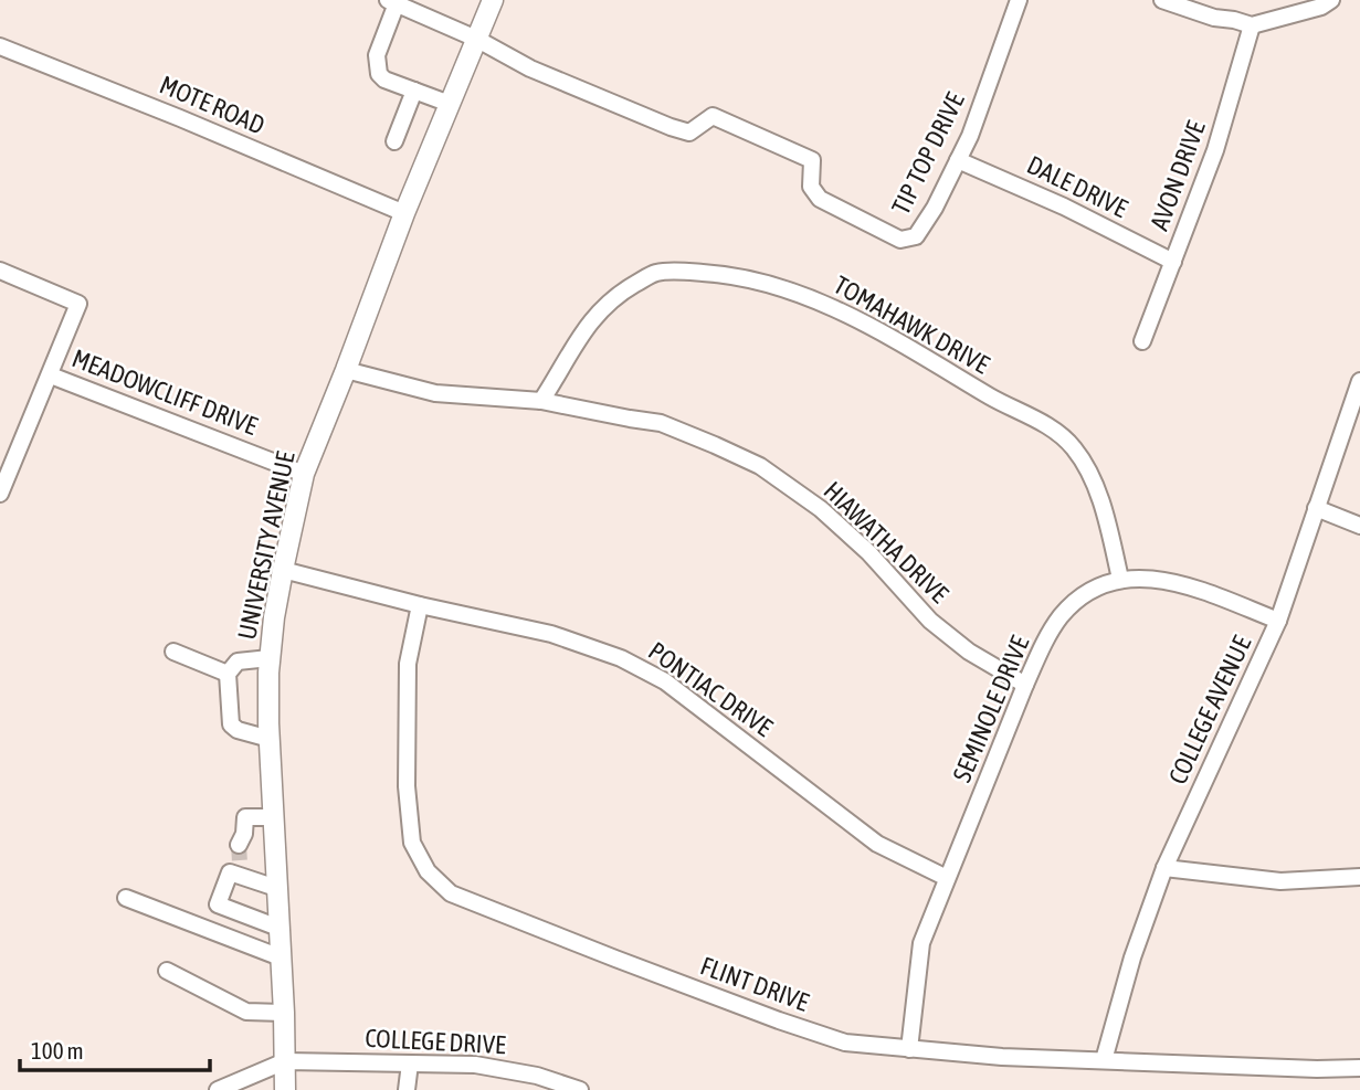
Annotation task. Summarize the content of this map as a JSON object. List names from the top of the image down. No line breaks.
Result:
{"streets":{"main road":["UNIVERSITY AVENUE"],"street":["MOTE ROAD","TIP TOP DRIVE","AVON DRIVE","DALE DRIVE","TOMAHAWK DRIVE","MEADOWCLIFF DRIVE","HIAWATHA DRIVE","PONTIAC DRIVE","SEMINOLE DRIVE","COLLEGE AVENUE","FLINT DRIVE","COLLEGE DRIVE"]},"crossings":[["MOTE ROAD","UNIVERSITY AVENUE"],["TIP TOP DRIVE","DALE DRIVE"],["TIP TOP DRIVE","UNIVERSITY AVENUE"],["AVON DRIVE","DALE DRIVE"],["TOMAHAWK DRIVE","HIAWATHA DRIVE"],["TOMAHAWK DRIVE","SEMINOLE DRIVE"],["MEADOWCLIFF DRIVE","UNIVERSITY AVENUE"],["HIAWATHA DRIVE","UNIVERSITY AVENUE"],["HIAWATHA DRIVE","SEMINOLE DRIVE"],["UNIVERSITY AVENUE","PONTIAC DRIVE"],["UNIVERSITY AVENUE","COLLEGE DRIVE"],["PONTIAC DRIVE","SEMINOLE DRIVE"],["PONTIAC DRIVE","FLINT DRIVE"],["SEMINOLE DRIVE","COLLEGE AVENUE"],["SEMINOLE DRIVE","FLINT DRIVE"],["COLLEGE AVENUE","FLINT DRIVE"]],"scale_bar":"100 m"}
